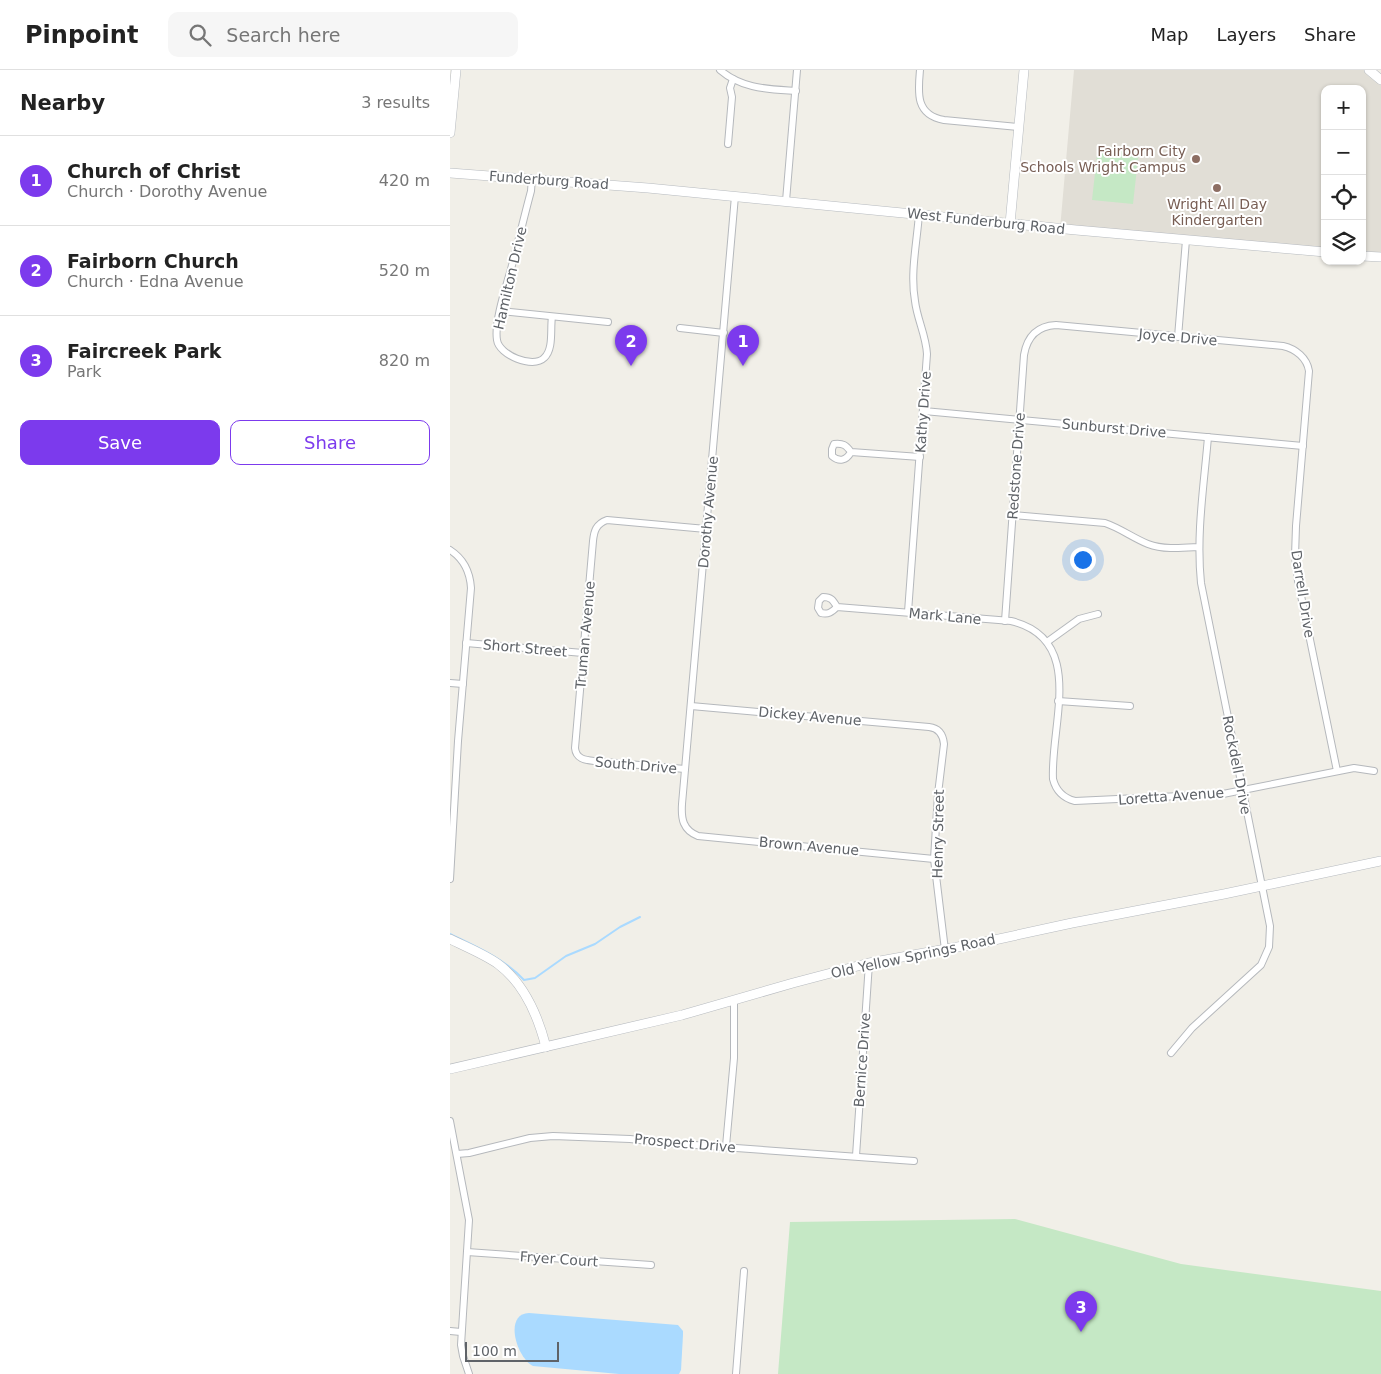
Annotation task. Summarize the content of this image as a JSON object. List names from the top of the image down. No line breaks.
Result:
{"streets":{"street":["Funderburg Road","West Funderburg Road","Hamilton Drive","Joyce Drive","Kathy Drive","Sunburst Drive","Redstone Drive","Dorothy Avenue","Darrell Drive","Mark Lane","Truman Avenue","Short Street","Dickey Avenue","South Drive","Rockdell Drive","Loretta Avenue","Henry Street","Brown Avenue","Old Yellow Springs Road","Bernice Drive","Prospect Drive","Fryer Court"]},"crossings":[["Funderburg Road","West Funderburg Road"],["Funderburg Road","Hamilton Drive"],["West Funderburg Road","Kathy Drive"],["West Funderburg Road","Dorothy Avenue"],["Joyce Drive","Redstone Drive"],["Joyce Drive","Darrell Drive"],["Kathy Drive","Sunburst Drive"],["Kathy Drive","Mark Lane"],["Sunburst Drive","Redstone Drive"],["Sunburst Drive","Darrell Drive"],["Sunburst Drive","Rockdell Drive"],["Redstone Drive","Mark Lane"],["Dorothy Avenue","Truman Avenue"],["Dorothy Avenue","Dickey Avenue"],["Dorothy Avenue","South Drive"],["Dorothy Avenue","Brown Avenue"],["Darrell Drive","Loretta Avenue"],["Truman Avenue","Short Street"],["Truman Avenue","South Drive"],["Dickey Avenue","Henry Street"],["Rockdell Drive","Loretta Avenue"],["Rockdell Drive","Old Yellow Springs Road"],["Henry Street","Brown Avenue"],["Henry Street","Old Yellow Springs Road"],["Old Yellow Springs Road","Bernice Drive"],["Bernice Drive","Prospect Drive"]],"places":["Fairborn City Schools Wright Campus","Wright All Day Kindergarten"],"scale_bar":"100 m","page":{"header":"Pinpoint","search":"Search here","nav":["Map","Layers","Share"],"heading":["Nearby","3 results"],"map_buttons":["+","−"],"list":[{"mark":"1","name":"Church of Christ","note":"Church · Dorothy Avenue","value":"420 m"},{"mark":"2","name":"Fairborn Church","note":"Church · Edna Avenue","value":"520 m"},{"mark":"3","name":"Faircreek Park","note":"Park","value":"820 m"}],"pins":["1","2","3"],"buttons":["Save","Share"],"scale":"100 m"}}
